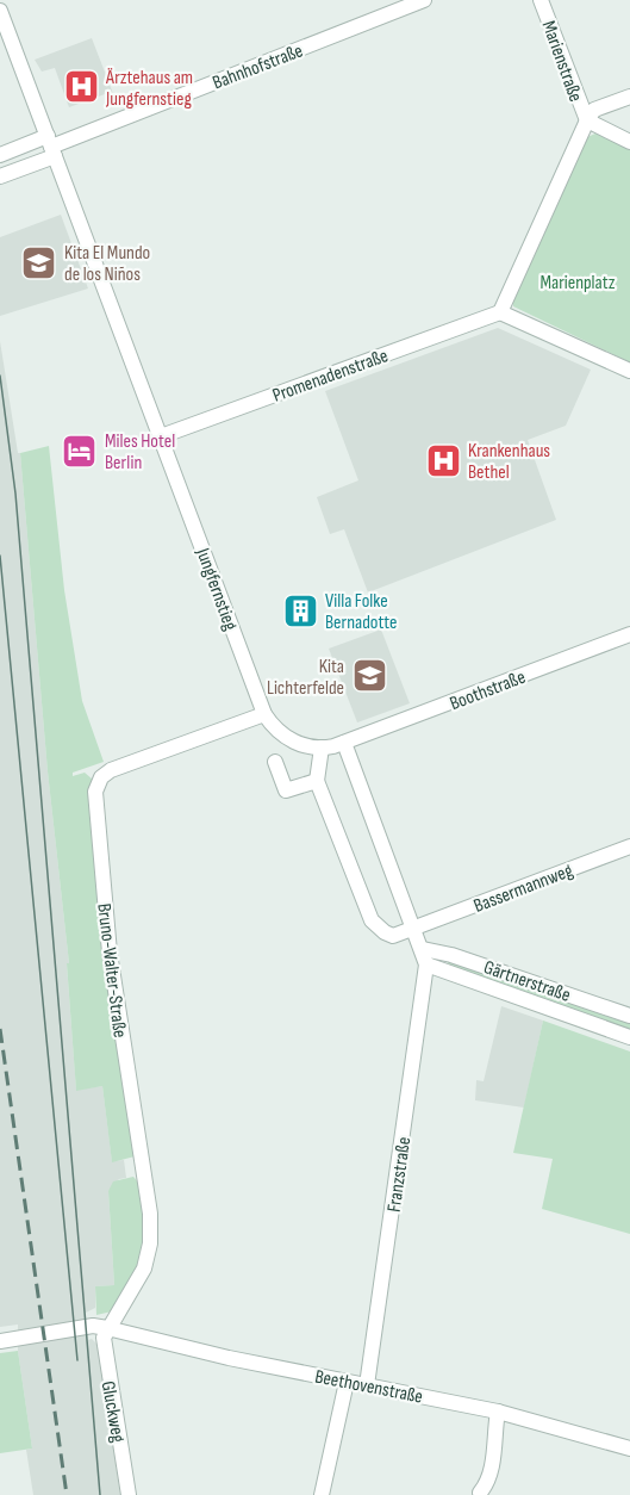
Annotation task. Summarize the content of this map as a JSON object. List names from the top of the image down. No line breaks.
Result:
{"streets":{"street":["Marienstraße","Bahnhofstraße","Promenadenstraße","Jungfernstieg","Boothstraße","Bassermannweg","Bruno-Walter-Straße","Gärtnerstraße","Franzstraße","Beethovenstraße","Gluckweg"]},"crossings":[["Bahnhofstraße","Jungfernstieg"],["Promenadenstraße","Jungfernstieg"],["Jungfernstieg","Boothstraße"],["Jungfernstieg","Bruno-Walter-Straße"],["Bruno-Walter-Straße","Beethovenstraße"],["Bruno-Walter-Straße","Gluckweg"],["Gärtnerstraße","Franzstraße"],["Franzstraße","Beethovenstraße"],["Beethovenstraße","Gluckweg"]],"parks":["Marienplatz"],"places":{"hospital":["Ärztehaus am Jungfernstieg","Krankenhaus Bethel"],"school or university":["Kita El Mundo de los Niños","Kita Lichterfelde"],"hotel":["Miles Hotel Berlin"],"building":["Villa Folke Bernadotte"]}}
